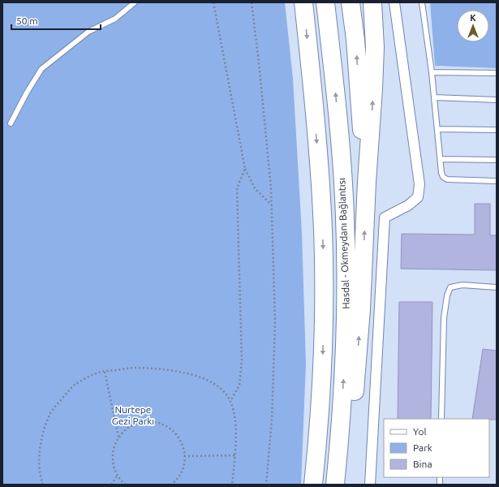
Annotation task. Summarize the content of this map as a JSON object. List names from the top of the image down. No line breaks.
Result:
{"streets":{"highway":["Hasdal - Okmeydanı Bağlantısı"]},"parks":["Nurtepe Gezi Parkı"],"legend":["Yol","Park","Bina"],"scale_bar":"50 m","north":"top"}
